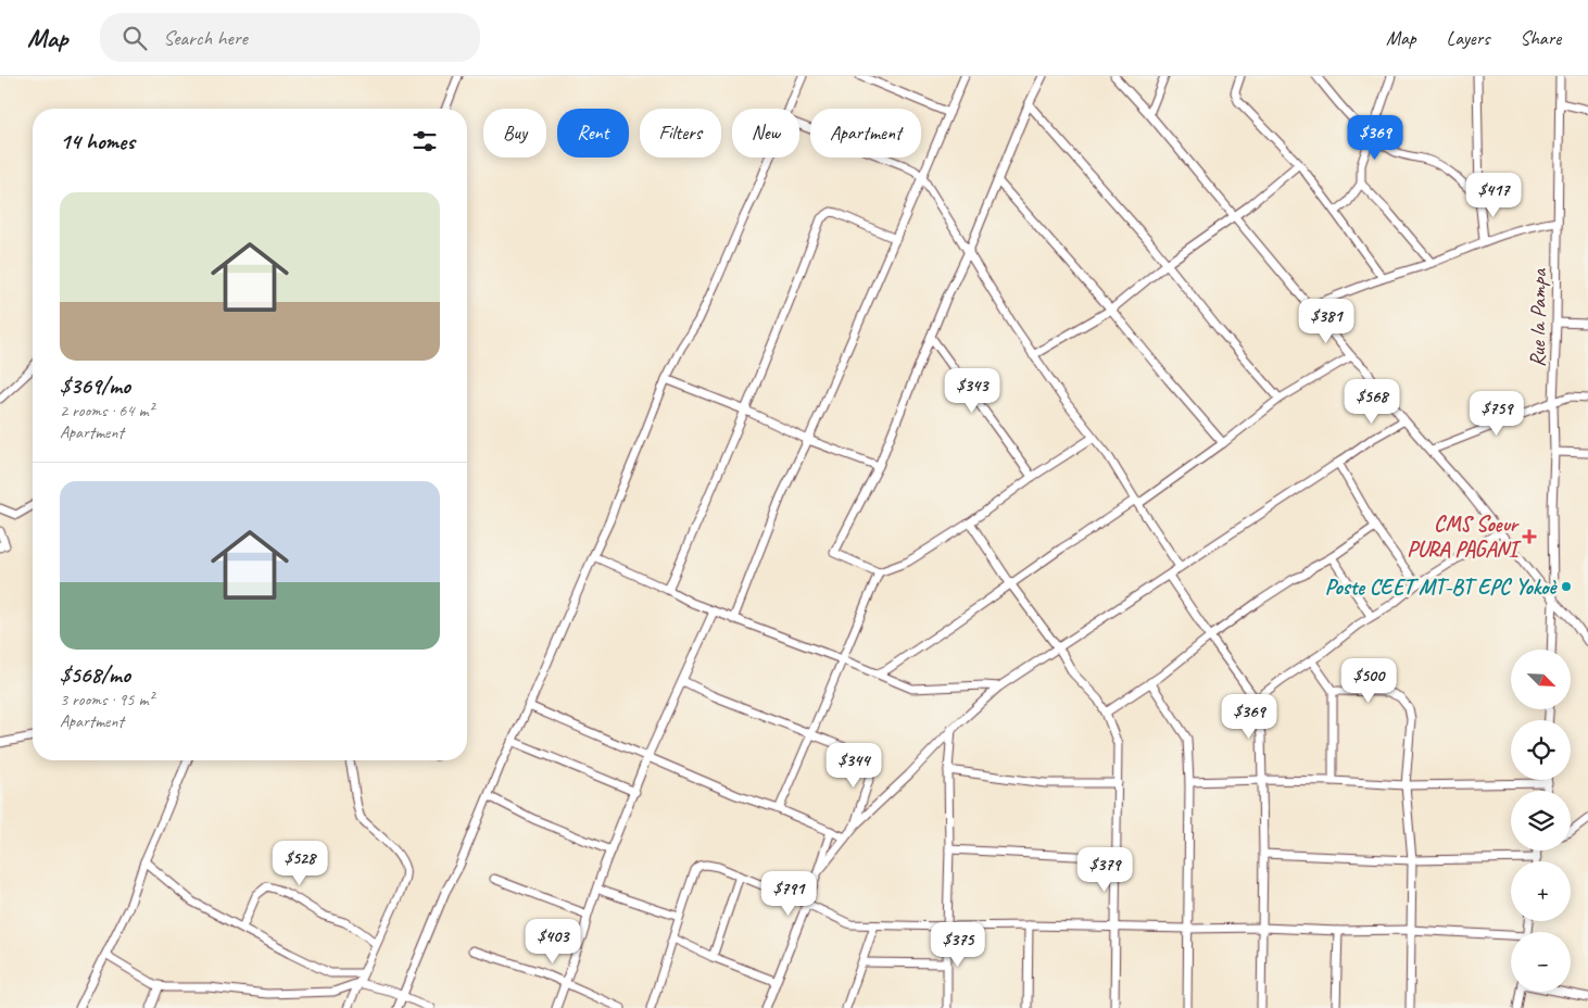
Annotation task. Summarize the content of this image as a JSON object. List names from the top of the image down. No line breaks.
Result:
{"streets":{"street":["Rue la Pampa"]},"places":{"health":["CMS Soeur PURA PAGANI"],"other":["Poste CEET MT-BT EPC Yokoè"]},"north":"bottom right","page":{"header":"Map","search":"Search here","nav":["Map","Layers","Share"],"chip":["Buy","Rent","Filters","New","Apartment"],"heading":"14 homes","price":["$369","$417","$381","$343","$568","$759","$500","$369","$344","$528","$379","$791","$403","$375"],"list":[{"name":"$369/mo","note":"2 rooms · 64 m² · Apartment"},{"name":"$568/mo","note":"3 rooms · 95 m² · Apartment"}],"map_buttons":["+","−"]}}
